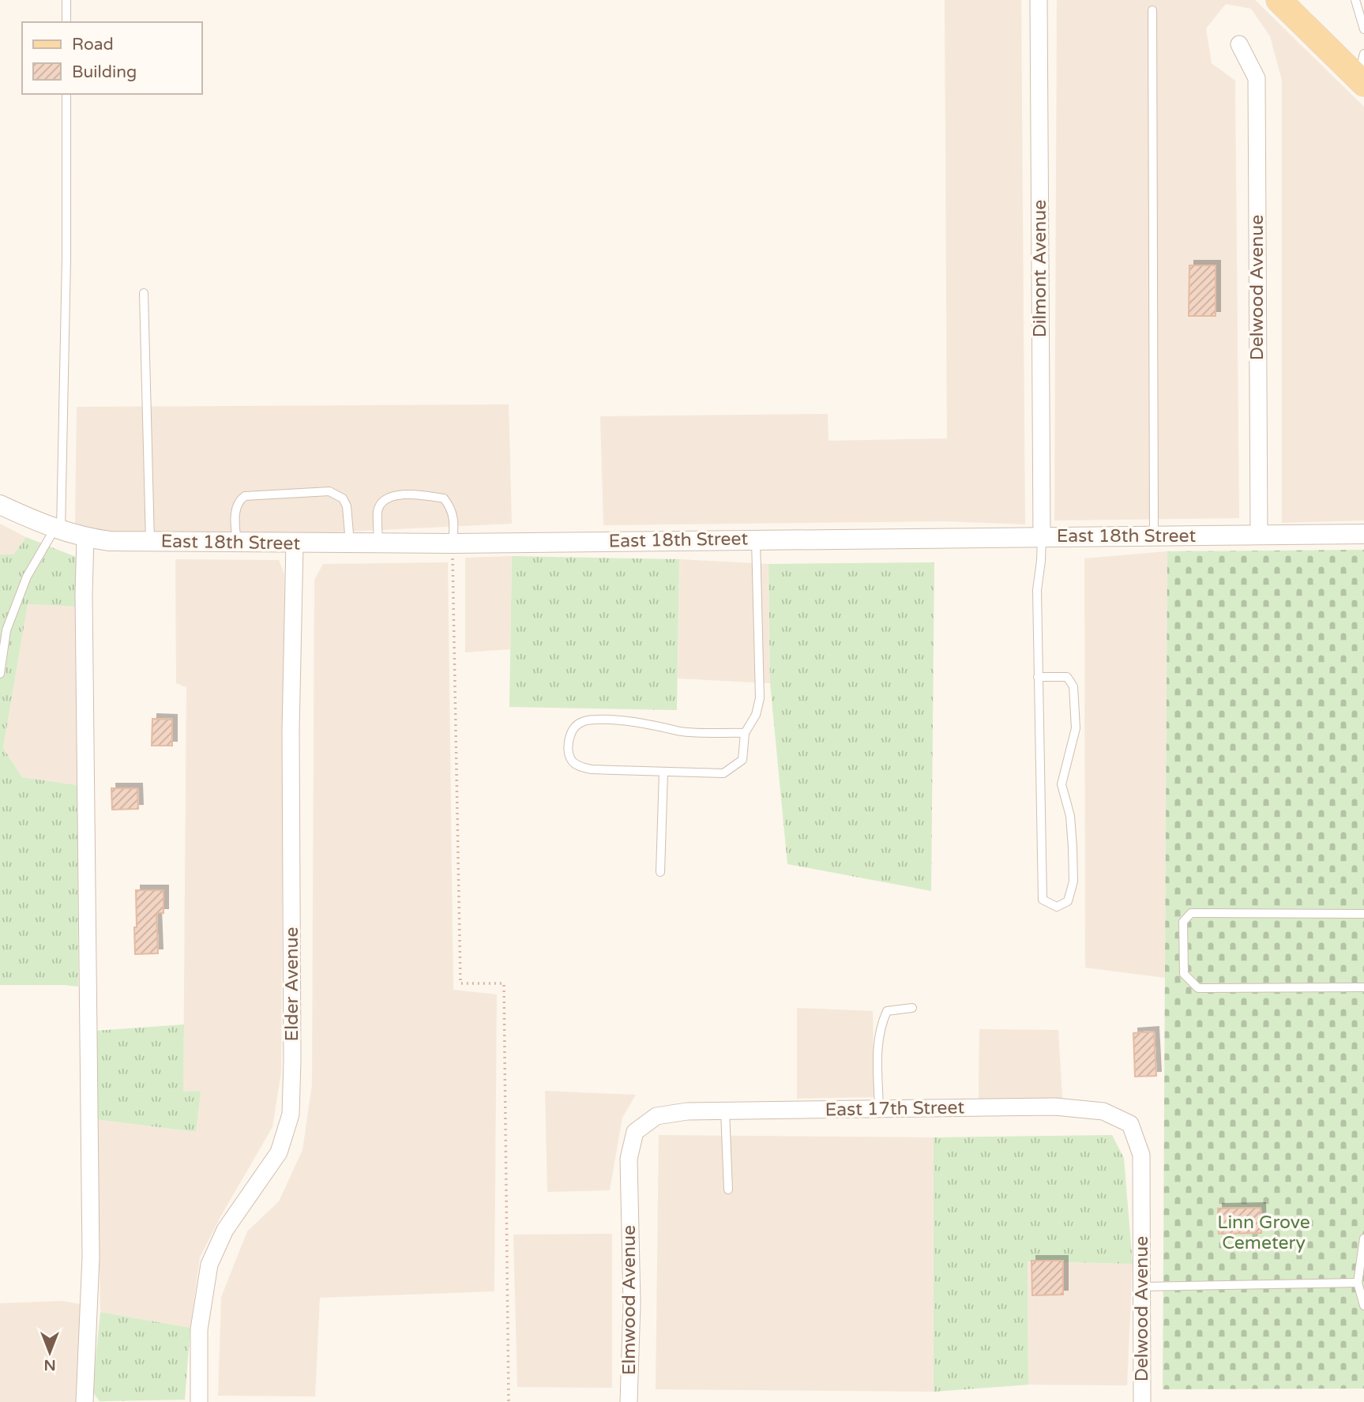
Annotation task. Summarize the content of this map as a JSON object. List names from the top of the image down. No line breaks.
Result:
{"streets":{"street":["Dilmont Avenue","Delwood Avenue","East 18th Street","Elder Avenue","East 17th Street","Elmwood Avenue"]},"crossings":[["Dilmont Avenue","East 18th Street"],["Delwood Avenue","East 18th Street"],["Delwood Avenue","East 17th Street"],["East 18th Street","Elder Avenue"],["East 17th Street","Elmwood Avenue"]],"parks":["Linn Grove Cemetery"],"legend":["Road","Building"],"north":"bottom"}
